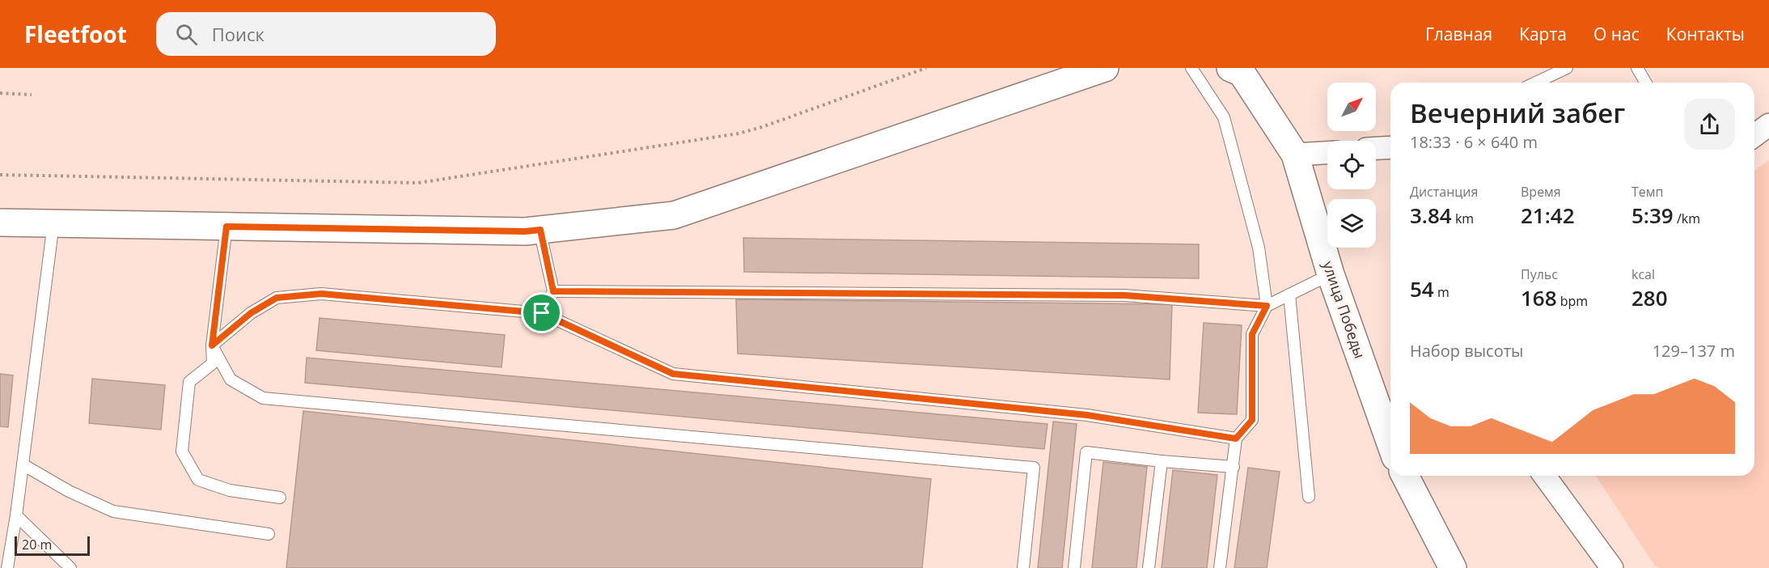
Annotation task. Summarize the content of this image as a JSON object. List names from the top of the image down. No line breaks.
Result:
{"streets":{"street":["улица Победы"]},"scale_bar":"20 m","north":"top right","page":{"header":"Fleetfoot","search":"Поиск","nav":["Главная","Карта","О нас","Контакты"],"heading":["Вечерний забег","18:33 · 6 × 640 m"],"stats":[["Дистанция","3.84 km"],["Время","21:42"],["Темп","5:39 /km"],["54 m"],["Пульс","168 bpm"],["kcal","280"]],"chart":["Набор высоты","129–137 m"],"scale":"20 m"}}
